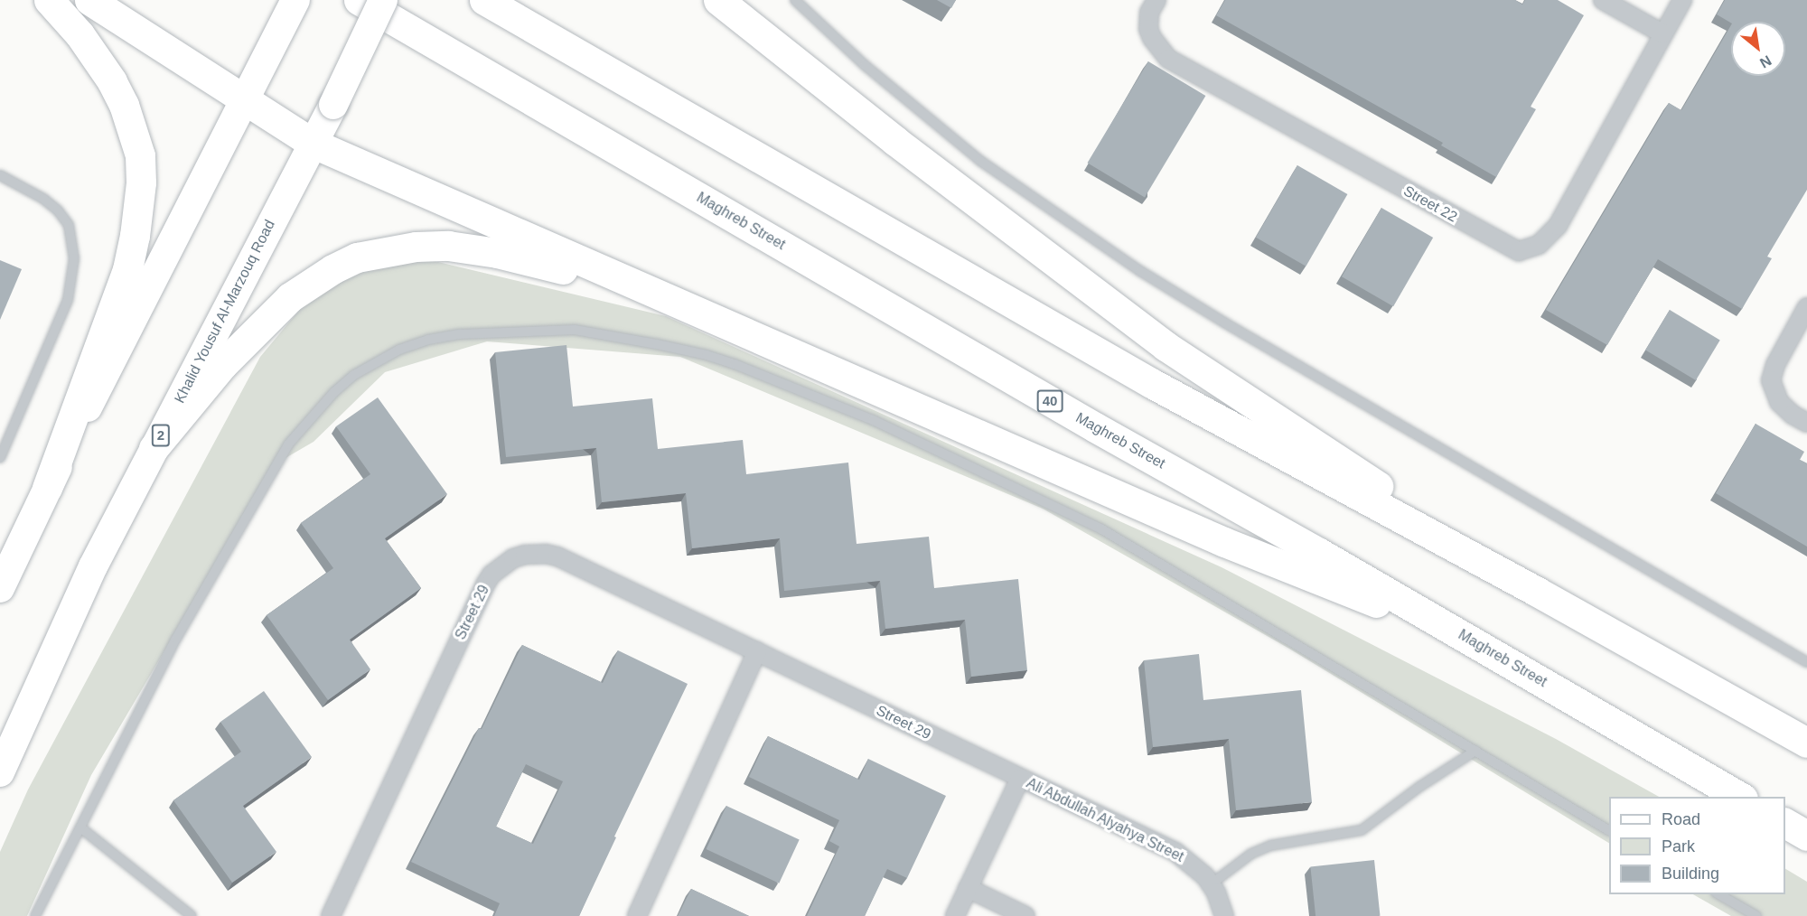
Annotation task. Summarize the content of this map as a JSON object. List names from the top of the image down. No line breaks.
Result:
{"streets":{"highway":["Maghreb Street","40"],"main road":["Khalid Yousuf Al-Marzouq Road","2"],"street":["Street 22","Street 29","Ali Abdullah Alyahya Street"]},"crossings":[["Street 29","Ali Abdullah Alyahya Street"]],"legend":["Road","Park","Building"],"north":"bottom right"}
